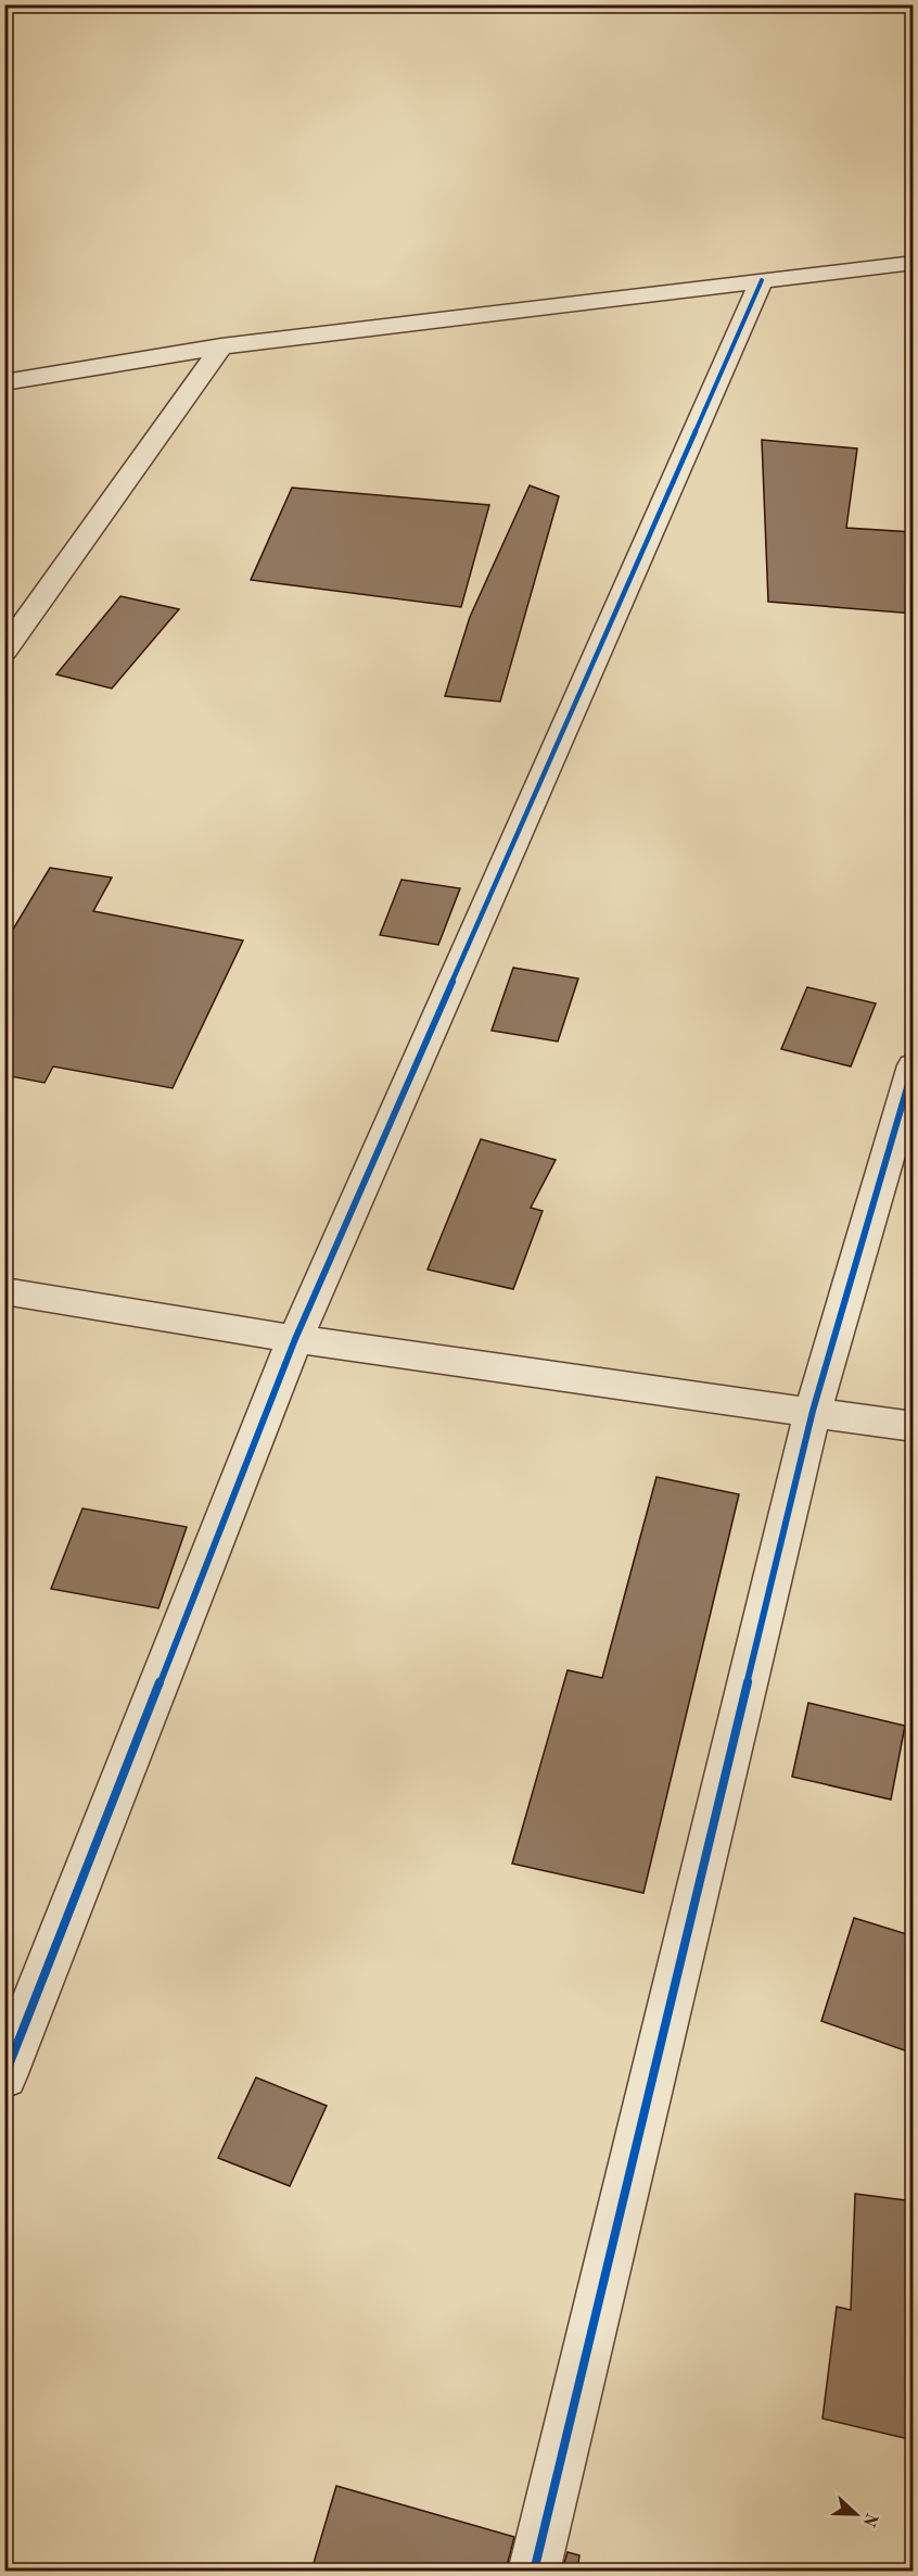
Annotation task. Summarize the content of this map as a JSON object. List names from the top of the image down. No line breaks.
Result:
{"north":"right"}
